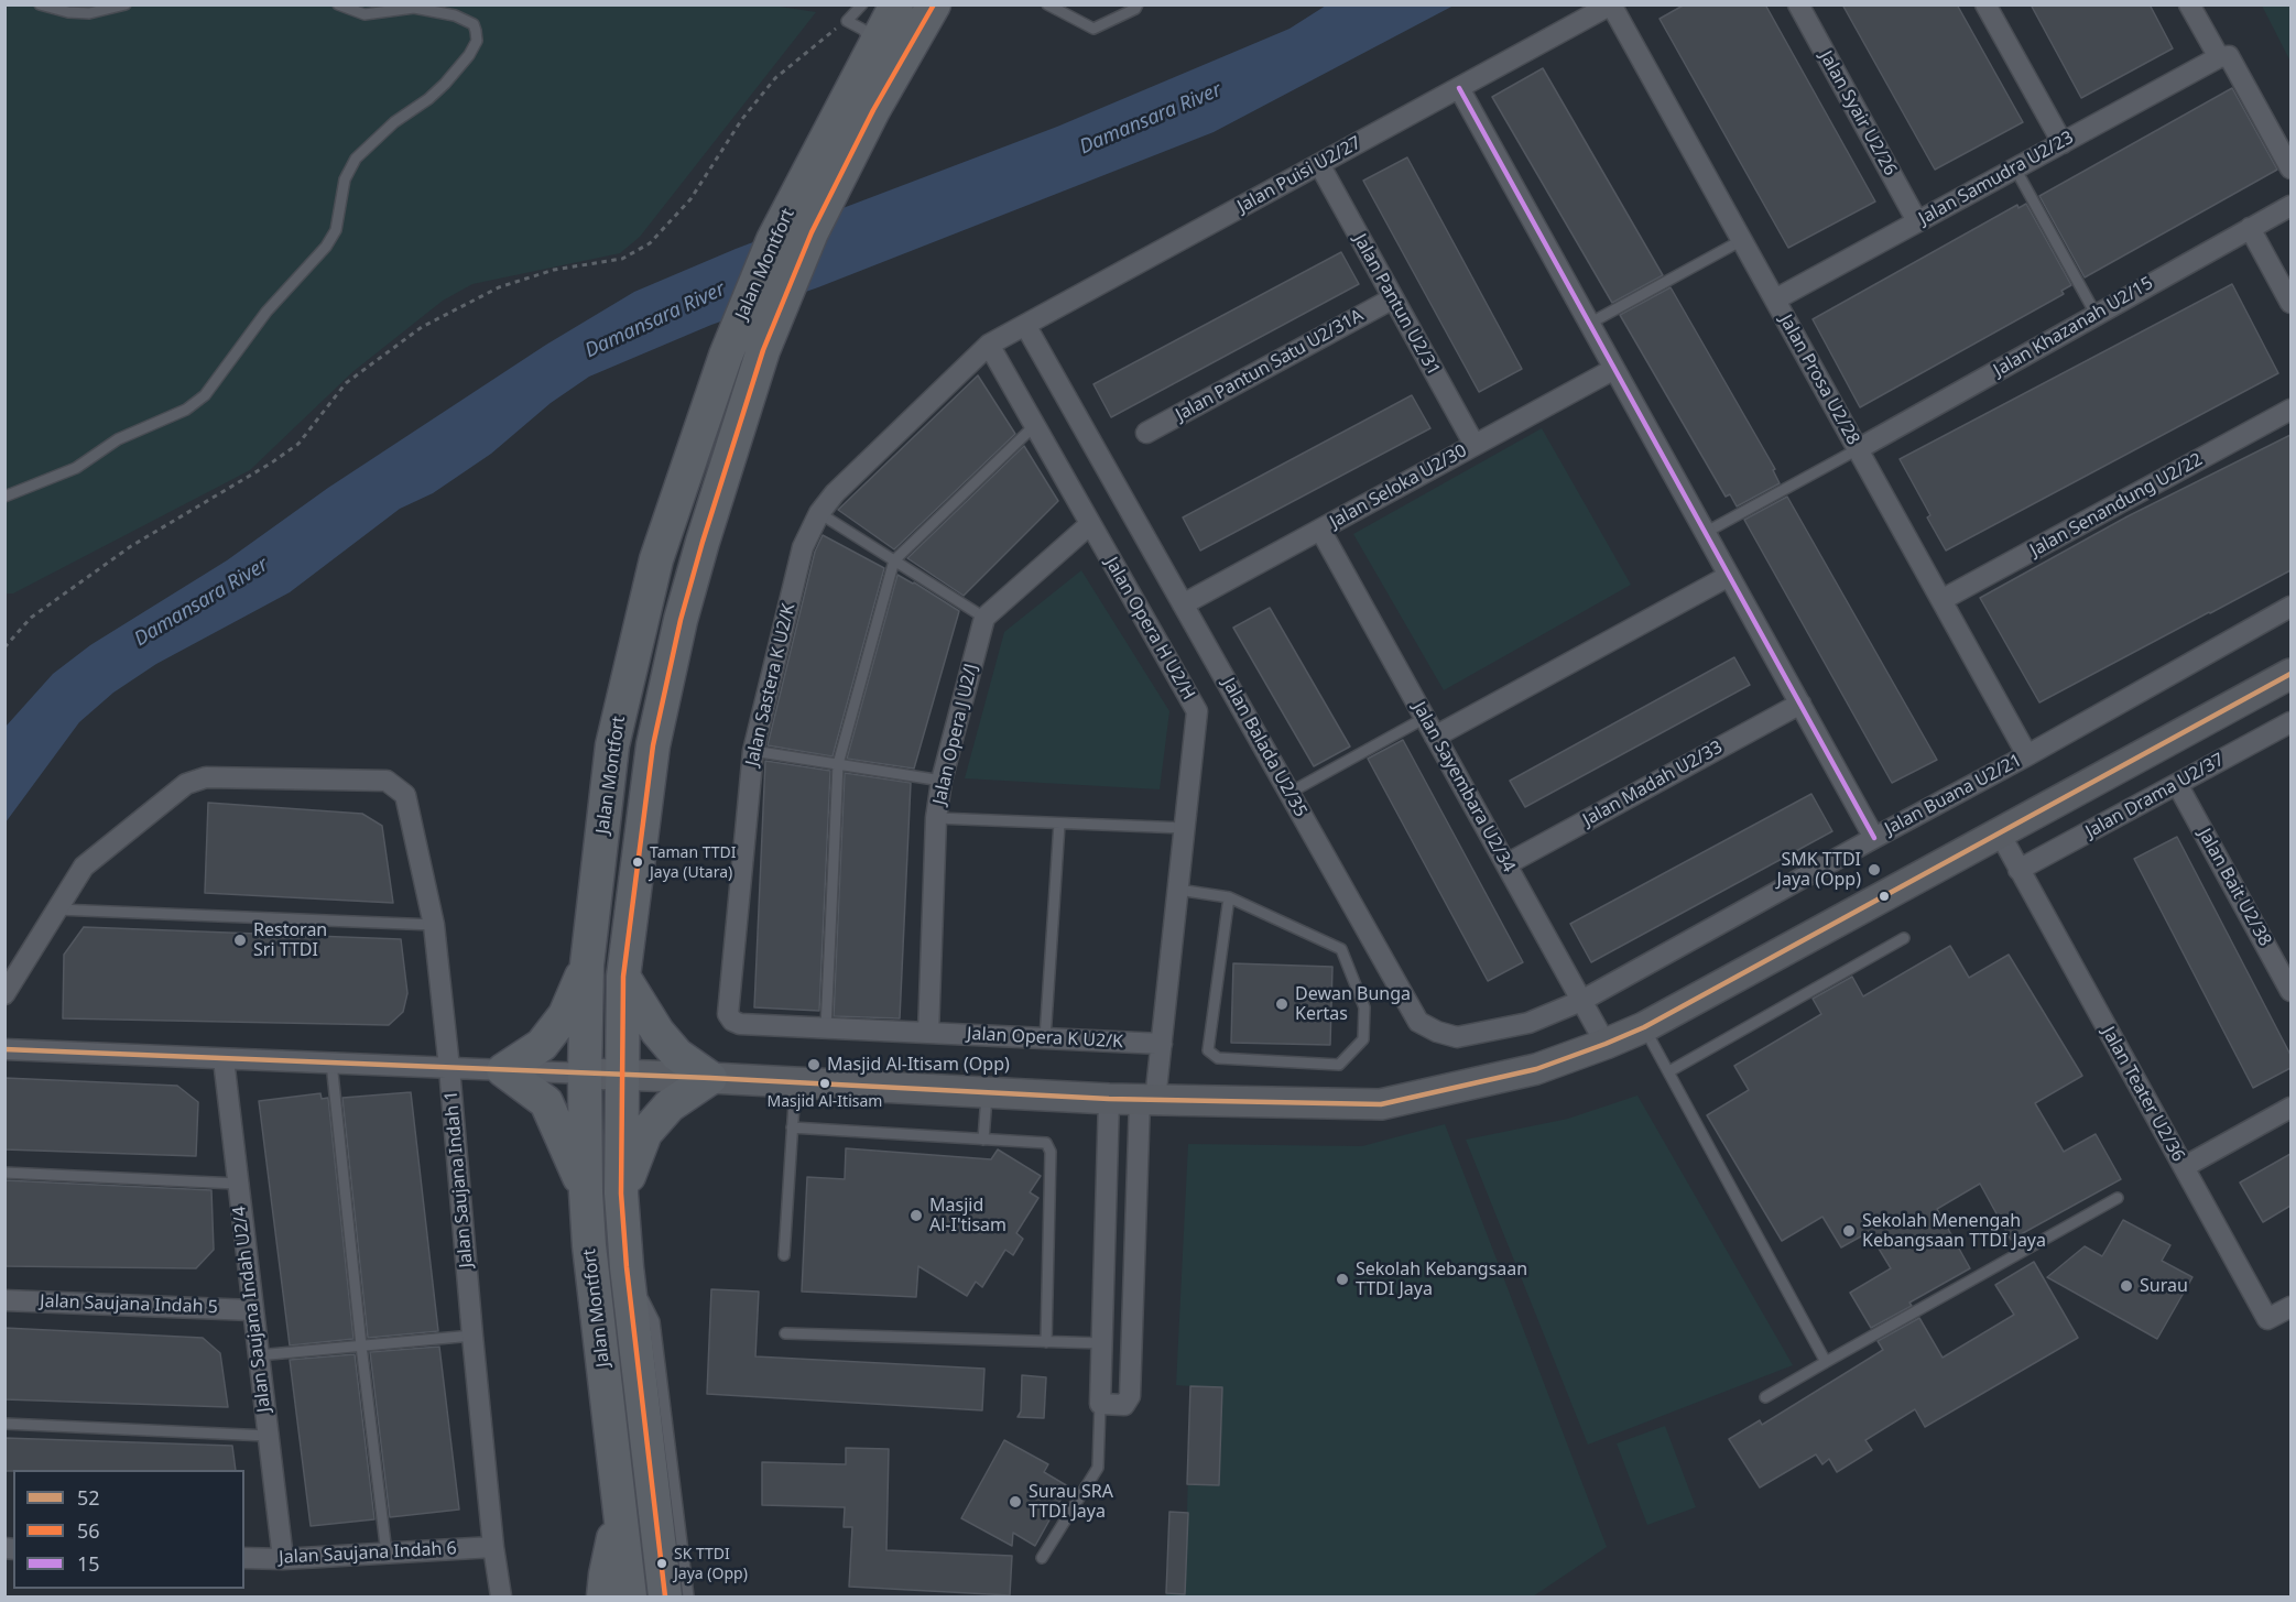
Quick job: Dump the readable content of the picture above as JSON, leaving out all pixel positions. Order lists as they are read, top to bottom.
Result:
{
  "streets": {
    "main road": ["Jalan Montfort"],
    "street": [
      "Jalan Syair U2/26",
      "Jalan Puisi U2/27",
      "Jalan Samudra U2/23",
      "Jalan Pantun U2/31",
      "Jalan Khazanah U2/15",
      "Jalan Pantun Satu U2/31A",
      "Jalan Prosa U2/28",
      "Jalan Seloka U2/30",
      "Jalan Senandung U2/22",
      "Jalan Opera H U2/H",
      "Jalan Sastera K U2/K",
      "Jalan Opera J U2/J",
      "Jalan Balada U2/35",
      "Jalan Madah U2/33",
      "Jalan Sayembara U2/34",
      "Jalan Buana U2/21",
      "Jalan Drama U2/37",
      "Jalan Bait U2/38",
      "Jalan Opera K U2/K",
      "Jalan Teater U2/36",
      "Jalan Saujana Indah 1",
      "Jalan Saujana Indah 5",
      "Jalan Saujana Indah U2/4",
      "Jalan Saujana Indah 6"
    ]
  },
  "crossings": [
    ["Jalan Syair U2/26", "Jalan Samudra U2/23"],
    ["Jalan Puisi U2/27", "Jalan Pantun U2/31"],
    ["Jalan Puisi U2/27", "Jalan Prosa U2/28"],
    ["Jalan Puisi U2/27", "Jalan Opera H U2/H"],
    ["Jalan Puisi U2/27", "Jalan Sastera K U2/K"],
    ["Jalan Puisi U2/27", "Jalan Balada U2/35"],
    ["Jalan Samudra U2/23", "Jalan Prosa U2/28"],
    ["Jalan Pantun U2/31", "Jalan Pantun Satu U2/31A"],
    ["Jalan Pantun U2/31", "Jalan Seloka U2/30"],
    ["Jalan Khazanah U2/15", "Jalan Prosa U2/28"],
    ["Jalan Prosa U2/28", "Jalan Senandung U2/22"],
    ["Jalan Prosa U2/28", "Jalan Buana U2/21"],
    ["Jalan Seloka U2/30", "Jalan Balada U2/35"],
    ["Jalan Seloka U2/30", "Jalan Sayembara U2/34"],
    ["Jalan Opera H U2/H", "Jalan Sastera K U2/K"],
    ["Jalan Opera H U2/H", "Jalan Opera K U2/K"],
    ["Jalan Sastera K U2/K", "Jalan Opera J U2/J"],
    ["Jalan Sastera K U2/K", "Jalan Opera K U2/K"],
    ["Jalan Opera J U2/J", "Jalan Opera K U2/K"],
    ["Jalan Balada U2/35", "Jalan Sayembara U2/34"],
    ["Jalan Balada U2/35", "Jalan Buana U2/21"],
    ["Jalan Madah U2/33", "Jalan Sayembara U2/34"],
    ["Jalan Sayembara U2/34", "Jalan Buana U2/21"],
    ["Jalan Drama U2/37", "Jalan Bait U2/38"],
    ["Jalan Drama U2/37", "Jalan Teater U2/36"],
    ["Jalan Saujana Indah 1", "Jalan Saujana Indah 6"],
    ["Jalan Saujana Indah 5", "Jalan Saujana Indah U2/4"],
    ["Jalan Saujana Indah U2/4", "Jalan Saujana Indah 6"]
  ],
  "water": ["Damansara River"],
  "places": [
    "Taman TTDI Jaya (Utara)",
    "SMK TTDI Jaya (Opp)",
    "Restoran Sri TTDI",
    "Dewan Bunga Kertas",
    "Masjid Al-Itisam (Opp)",
    "Masjid Al-Itisam",
    "Masjid Al-I'tisam",
    "Sekolah Menengah Kebangsaan TTDI Jaya",
    "Sekolah Kebangsaan TTDI Jaya",
    "Surau",
    "Surau SRA TTDI Jaya",
    "SK TTDI Jaya (Opp)"
  ],
  "lines": ["transit line 56", "transit line 15", "transit line 52"],
  "legend": ["52", "56", "15"]
}
